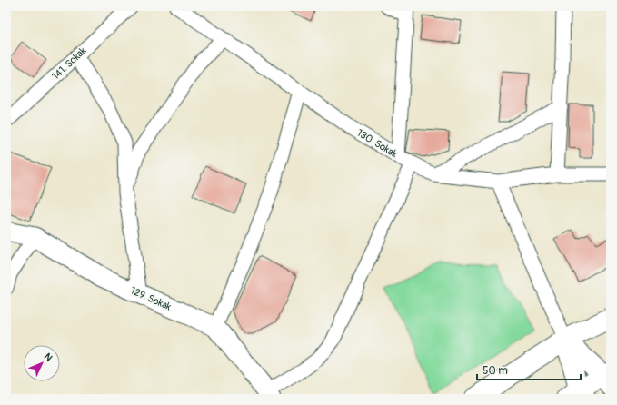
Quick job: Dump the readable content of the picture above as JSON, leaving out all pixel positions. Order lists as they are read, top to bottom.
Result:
{
  "streets": {
    "street": ["141. Sokak", "130. Sokak", "129. Sokak"]
  },
  "scale_bar": "50 m",
  "north": "top right"
}
